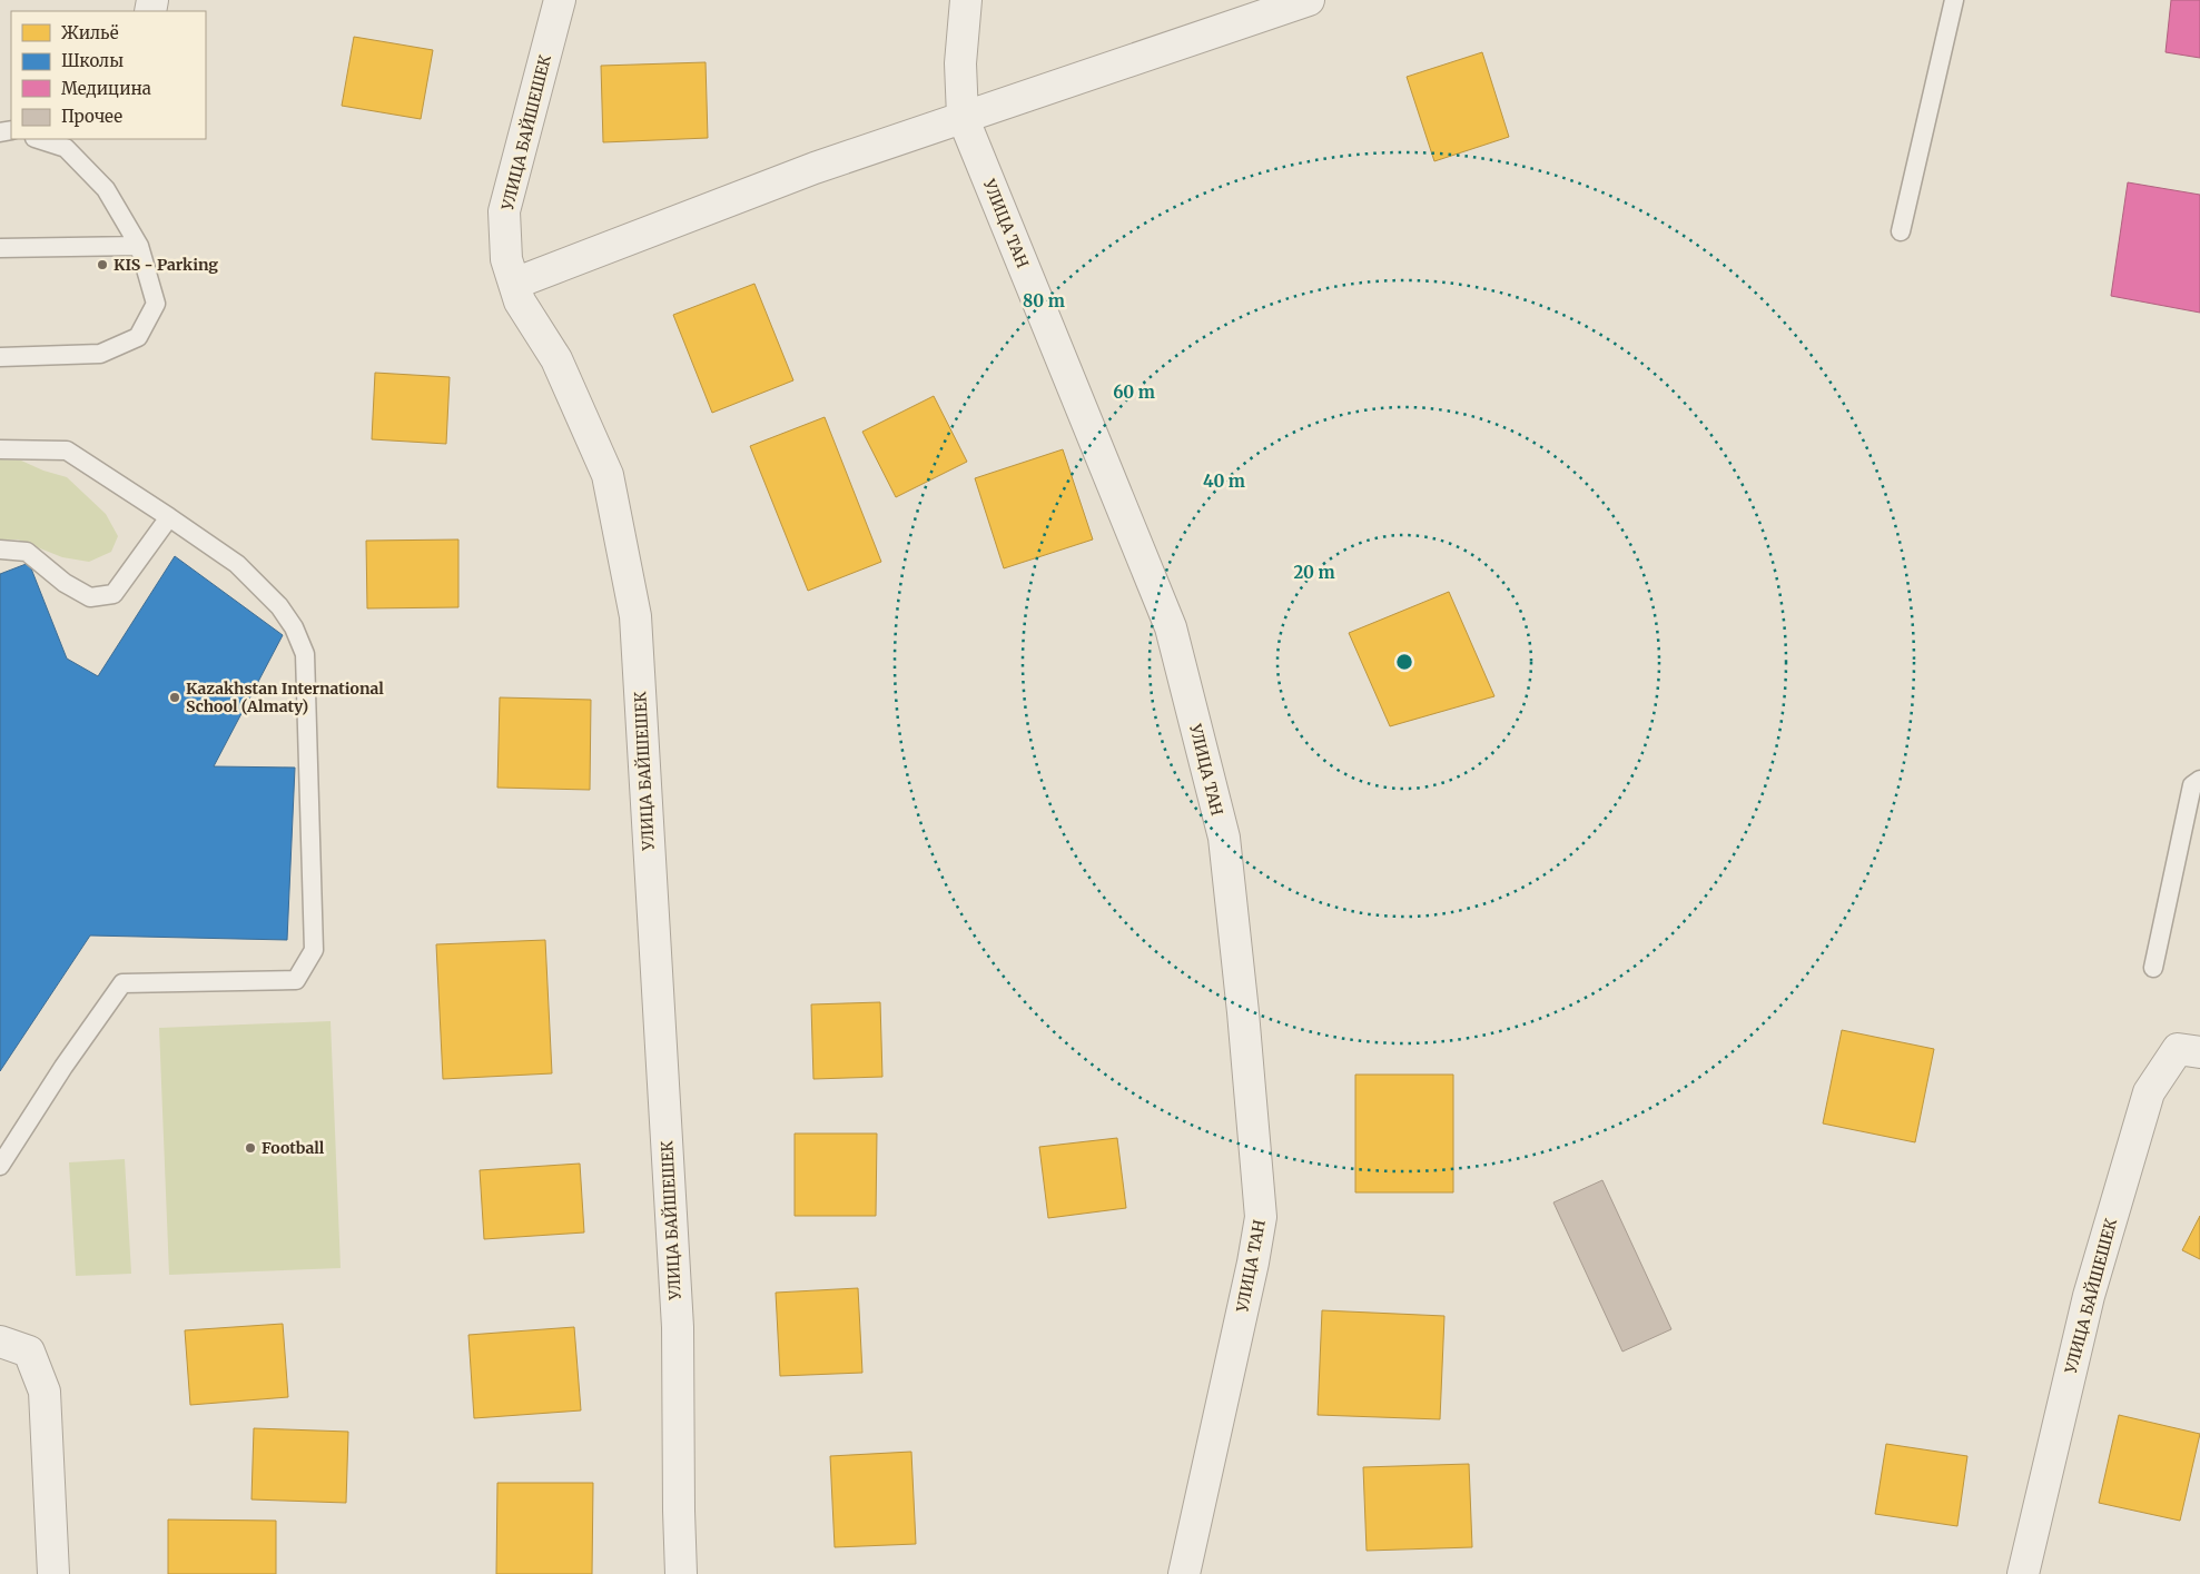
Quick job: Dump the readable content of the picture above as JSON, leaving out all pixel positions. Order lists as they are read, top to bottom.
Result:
{
  "streets": {
    "street": ["УЛИЦА БАЙШЕШЕК", "УЛИЦА ТАН"]
  },
  "places": ["KIS - Parking", "Kazakhstan International School (Almaty)", "Football"],
  "legend": [
    "Жильё",
    "Школы",
    "Медицина",
    "Прочее"
  ],
  "rings": [
    "80 m",
    "60 m",
    "40 m",
    "20 m"
  ]
}
